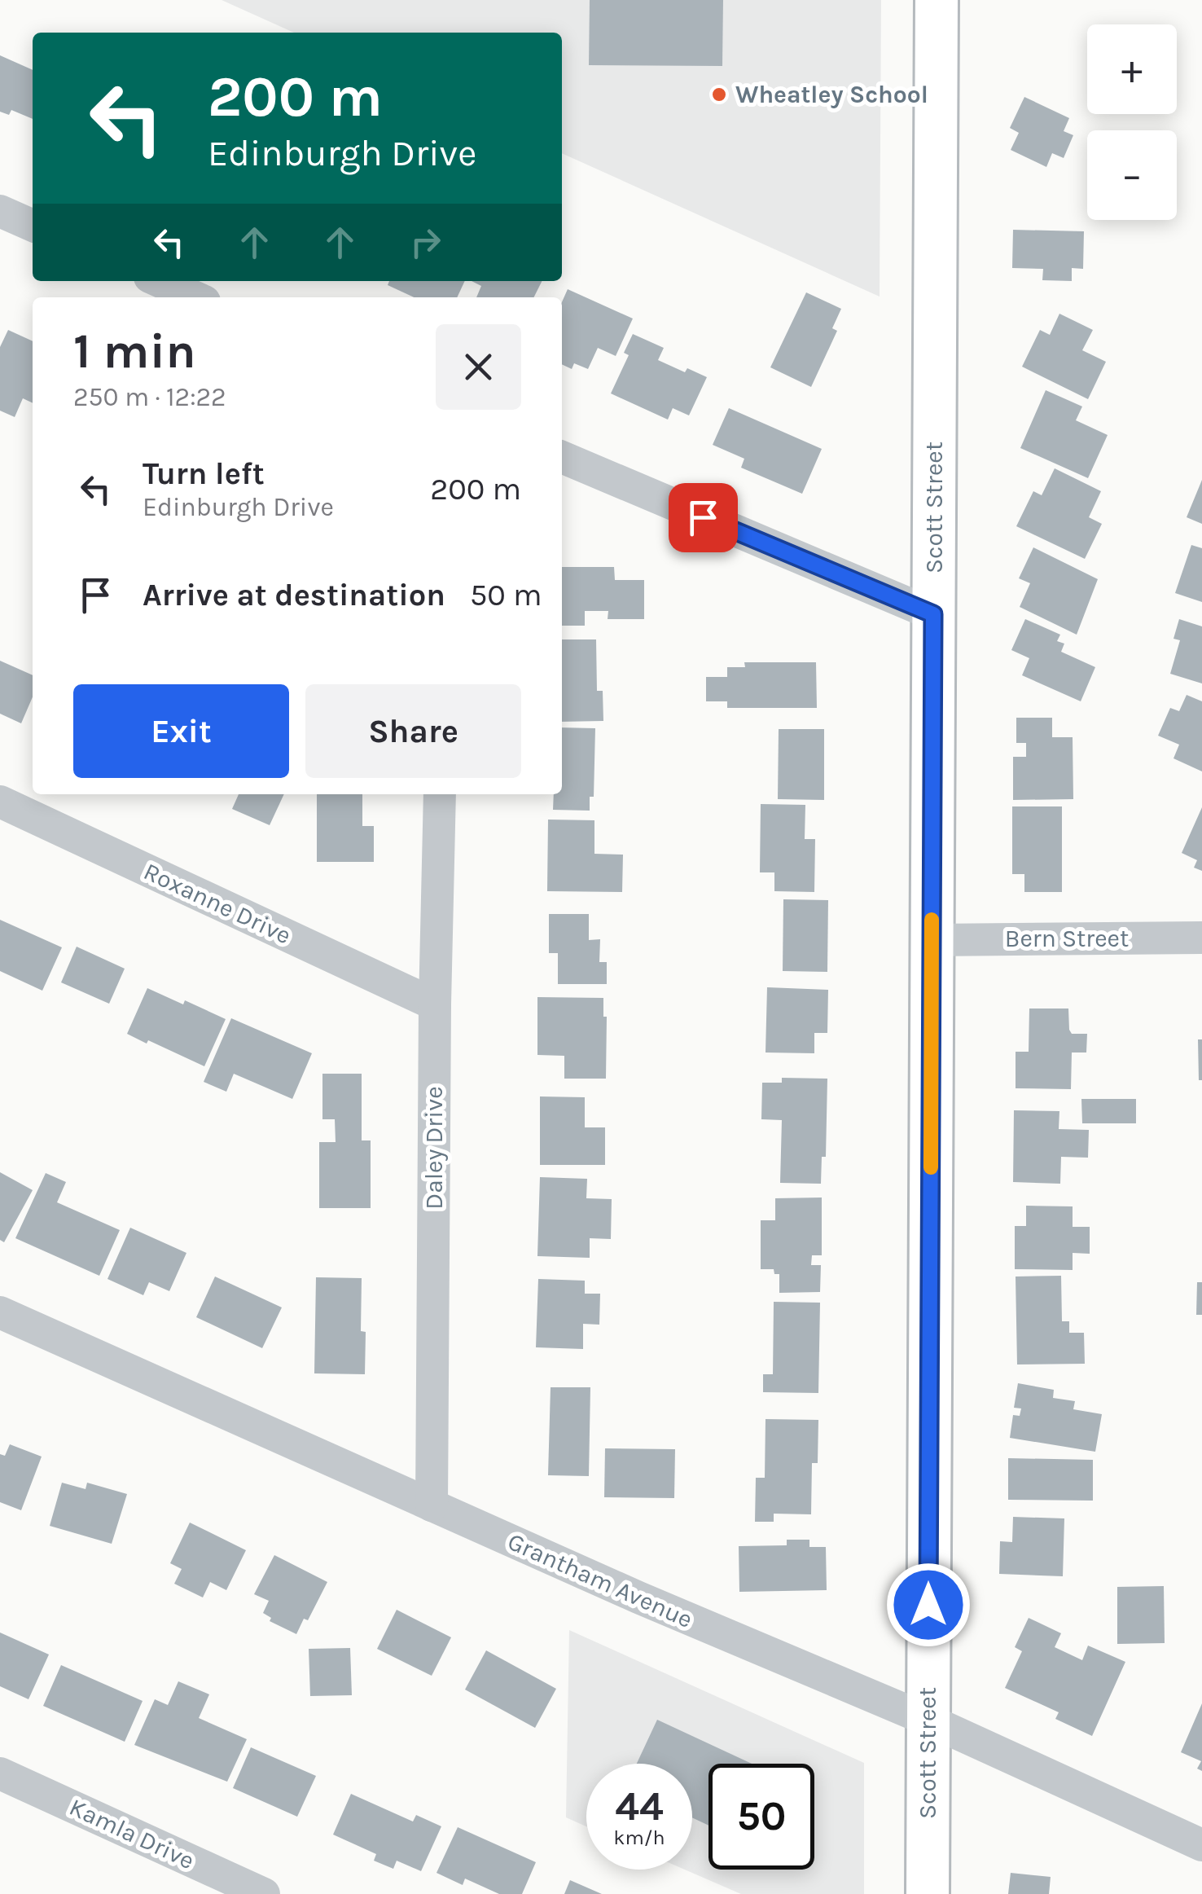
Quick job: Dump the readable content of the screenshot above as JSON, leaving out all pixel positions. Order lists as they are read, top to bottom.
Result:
{
  "streets": {
    "main road": ["Scott Street"],
    "street": [
      "Roxanne Drive",
      "Bern Street",
      "Daley Drive",
      "Grantham Avenue",
      "Kamla Drive"
    ]
  },
  "crossings": [
    ["Scott Street", "Bern Street"],
    ["Scott Street", "Grantham Avenue"],
    ["Roxanne Drive", "Daley Drive"],
    ["Daley Drive", "Grantham Avenue"]
  ],
  "places": ["Wheatley School"],
  "page": {
    "map_buttons": ["+", "−"],
    "turn": ["200 m", "Edinburgh Drive"],
    "heading": ["1 min", "250 m · 12:22"],
    "list": [
      {
        "name": "Turn left",
        "note": "Edinburgh Drive",
        "value": "200 m"
      },
      {
        "name": "Arrive at destination",
        "value": "50 m"
      }
    ],
    "buttons": ["Exit", "Share"],
    "speed": "44 km/h",
    "limit": "50"
  }
}
